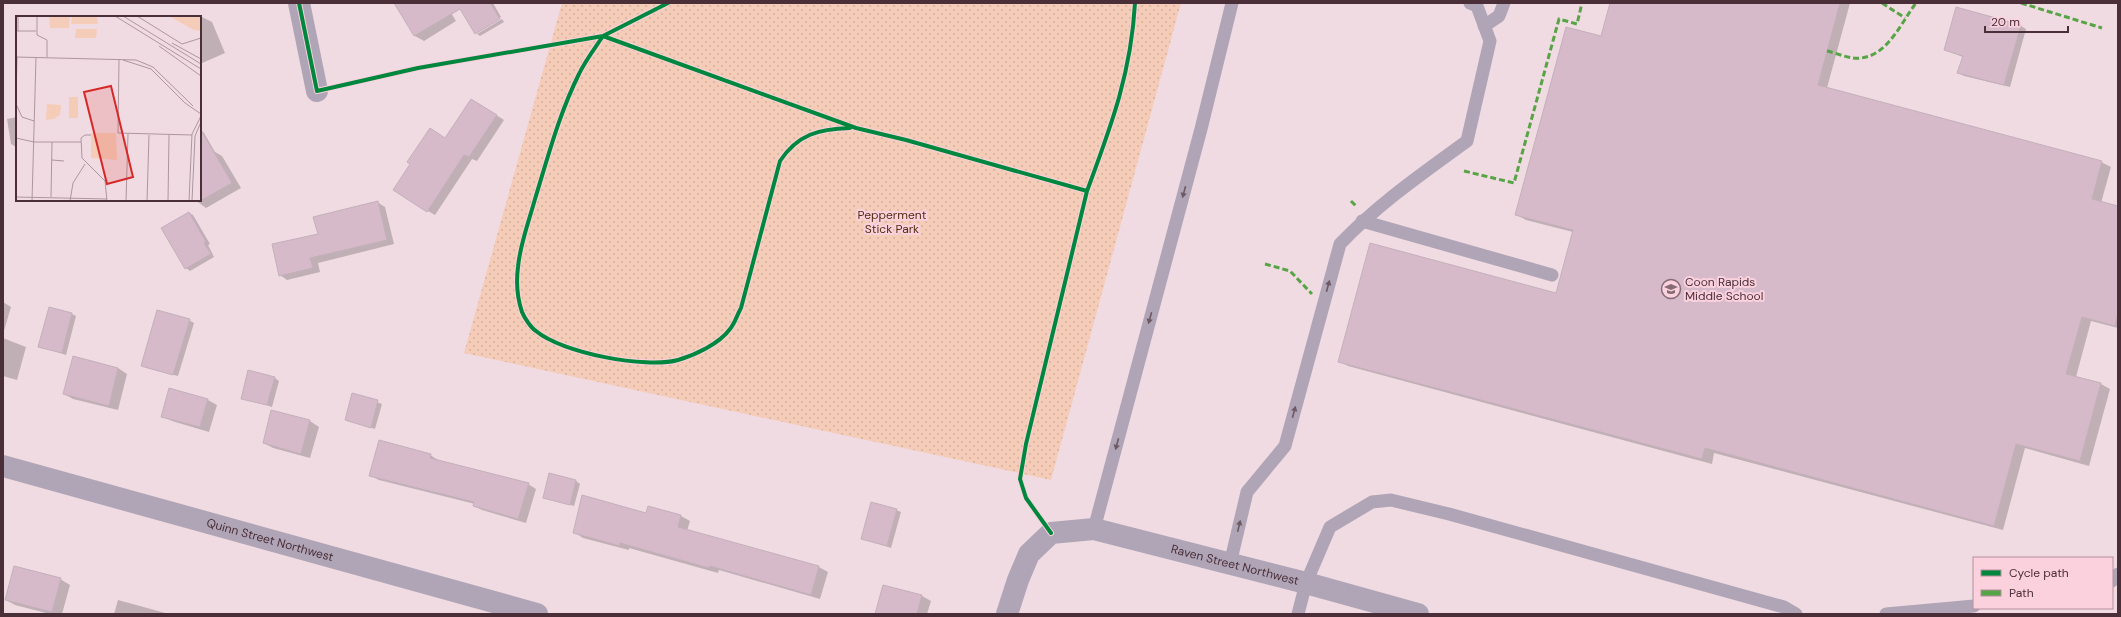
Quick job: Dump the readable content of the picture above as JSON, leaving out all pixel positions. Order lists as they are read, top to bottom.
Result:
{
  "streets": {
    "street": ["Quinn Street Northwest", "Raven Street Northwest"]
  },
  "parks": ["Pepperment Stick Park"],
  "places": {
    "school or university": ["Coon Rapids Middle School"]
  },
  "legend": ["Cycle path", "Path"],
  "scale_bar": "20 m"
}
